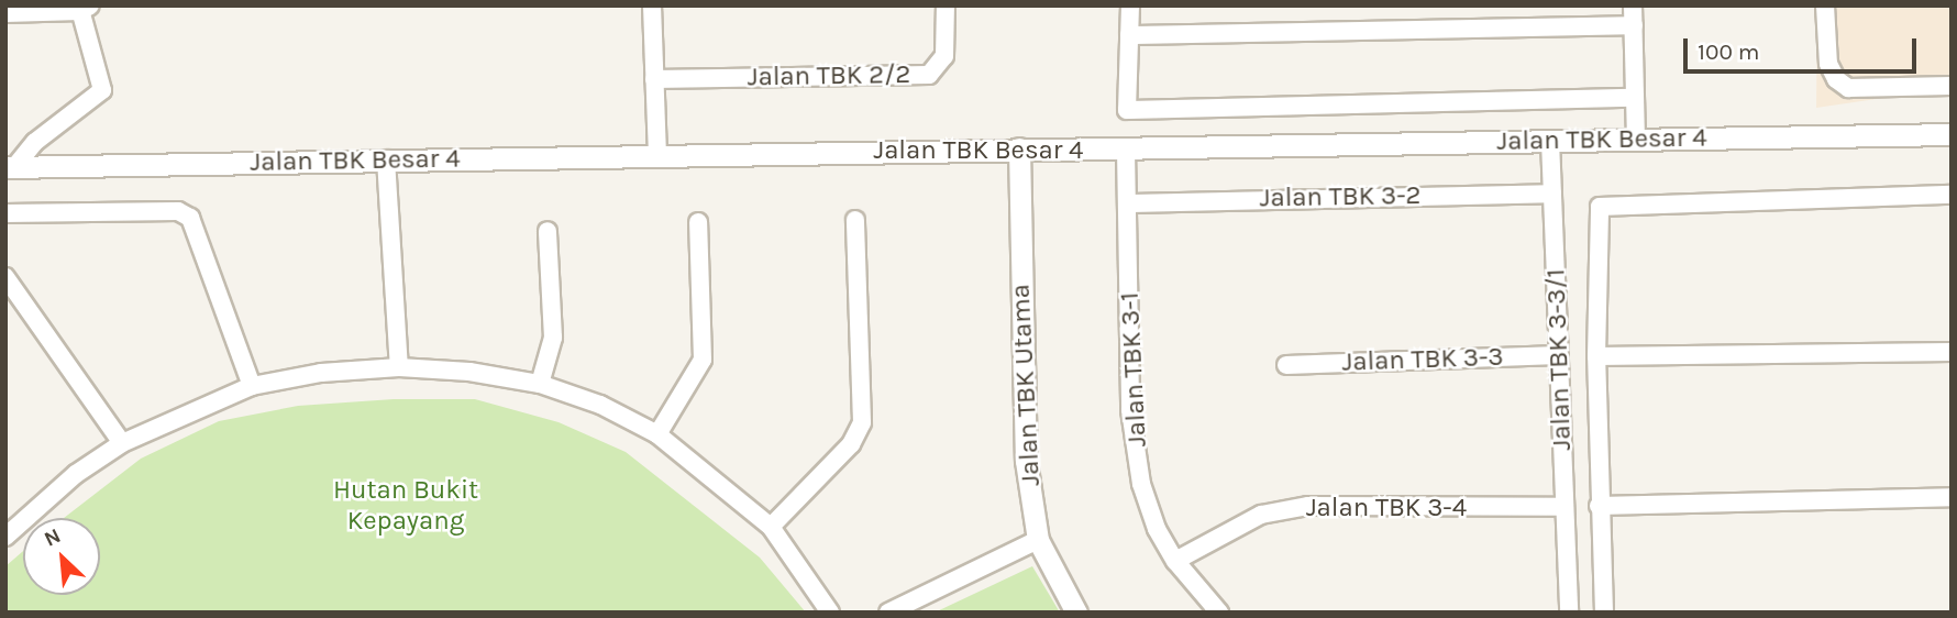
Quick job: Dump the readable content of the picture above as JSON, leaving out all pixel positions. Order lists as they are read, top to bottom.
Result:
{
  "streets": {
    "street": [
      "Jalan TBK 2/2",
      "Jalan TBK Besar 4",
      "Jalan TBK 3-2",
      "Jalan TBK 3-3",
      "Jalan TBK 3-3/1",
      "Jalan TBK 3-1",
      "Jalan TBK Utama",
      "Jalan TBK 3-4"
    ]
  },
  "crossings": [
    ["Jalan TBK Besar 4", "Jalan TBK 3-3/1"],
    ["Jalan TBK Besar 4", "Jalan TBK 3-1"],
    ["Jalan TBK Besar 4", "Jalan TBK Utama"],
    ["Jalan TBK 3-2", "Jalan TBK 3-3/1"],
    ["Jalan TBK 3-2", "Jalan TBK 3-1"],
    ["Jalan TBK 3-3", "Jalan TBK 3-3/1"],
    ["Jalan TBK 3-3/1", "Jalan TBK 3-4"],
    ["Jalan TBK 3-1", "Jalan TBK 3-4"]
  ],
  "parks": ["Hutan Bukit Kepayang"],
  "scale_bar": "100 m",
  "north": "top left"
}
